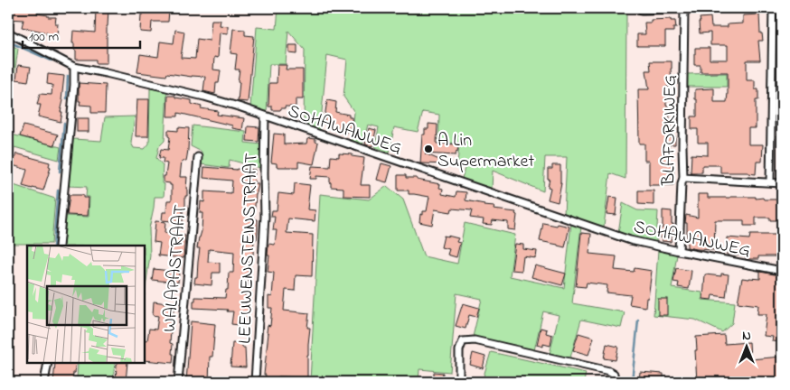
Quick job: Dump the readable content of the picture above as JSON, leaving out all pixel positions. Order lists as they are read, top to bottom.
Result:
{
  "streets": {
    "street": [
      "SOHAWANWEG",
      "BLAFORKIWEG",
      "LEEUWENSTEINSTRAAT",
      "WALAPASTRAAT"
    ]
  },
  "crossings": [
    ["SOHAWANWEG", "BLAFORKIWEG"],
    ["SOHAWANWEG", "LEEUWENSTEINSTRAAT"]
  ],
  "places": ["A Lin Supermarket"],
  "scale_bar": "100 m",
  "north": "top"
}
